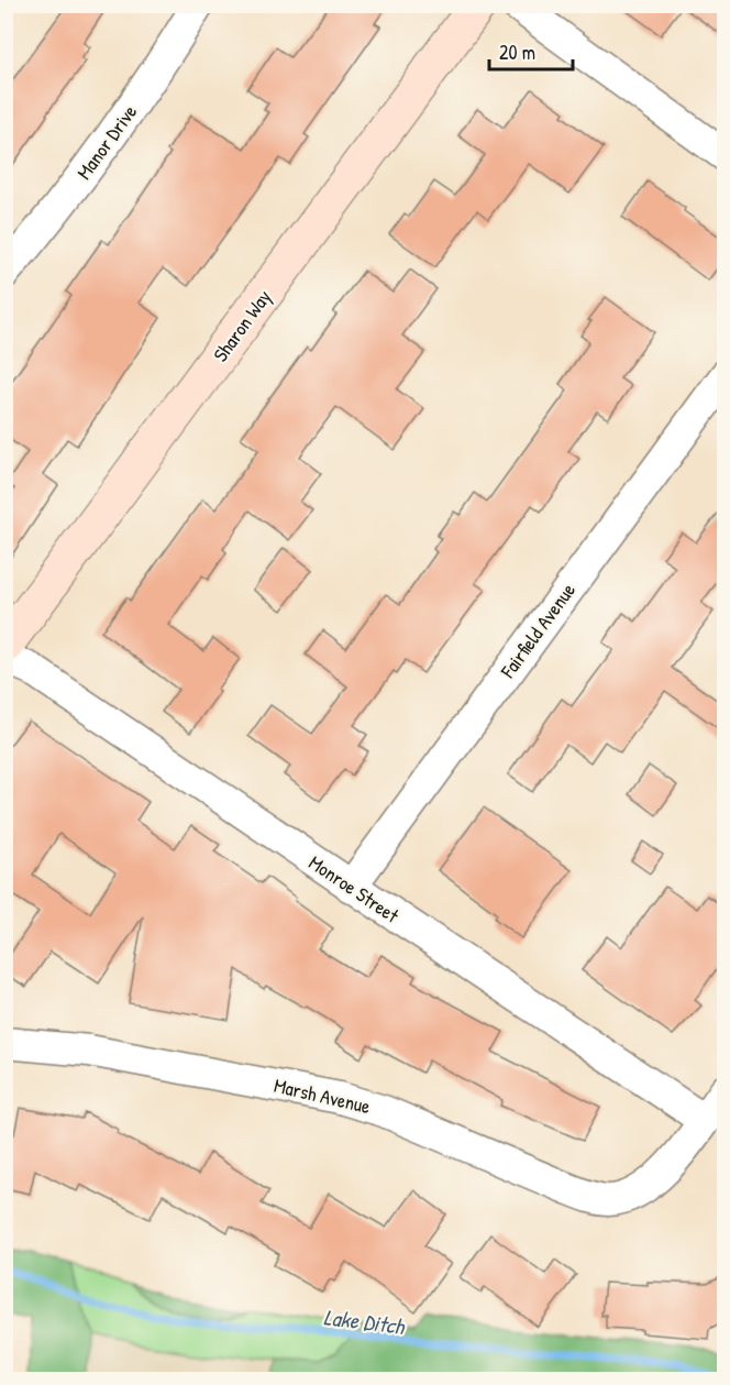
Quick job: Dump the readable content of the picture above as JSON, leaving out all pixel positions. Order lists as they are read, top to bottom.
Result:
{
  "streets": {
    "street": [
      "Manor Drive",
      "Sharon Way",
      "Fairfield Avenue",
      "Monroe Street",
      "Marsh Avenue"
    ]
  },
  "crossings": [
    ["Fairfield Avenue", "Monroe Street"],
    ["Monroe Street", "Marsh Avenue"]
  ],
  "water": ["Lake Ditch"],
  "scale_bar": "20 m"
}
